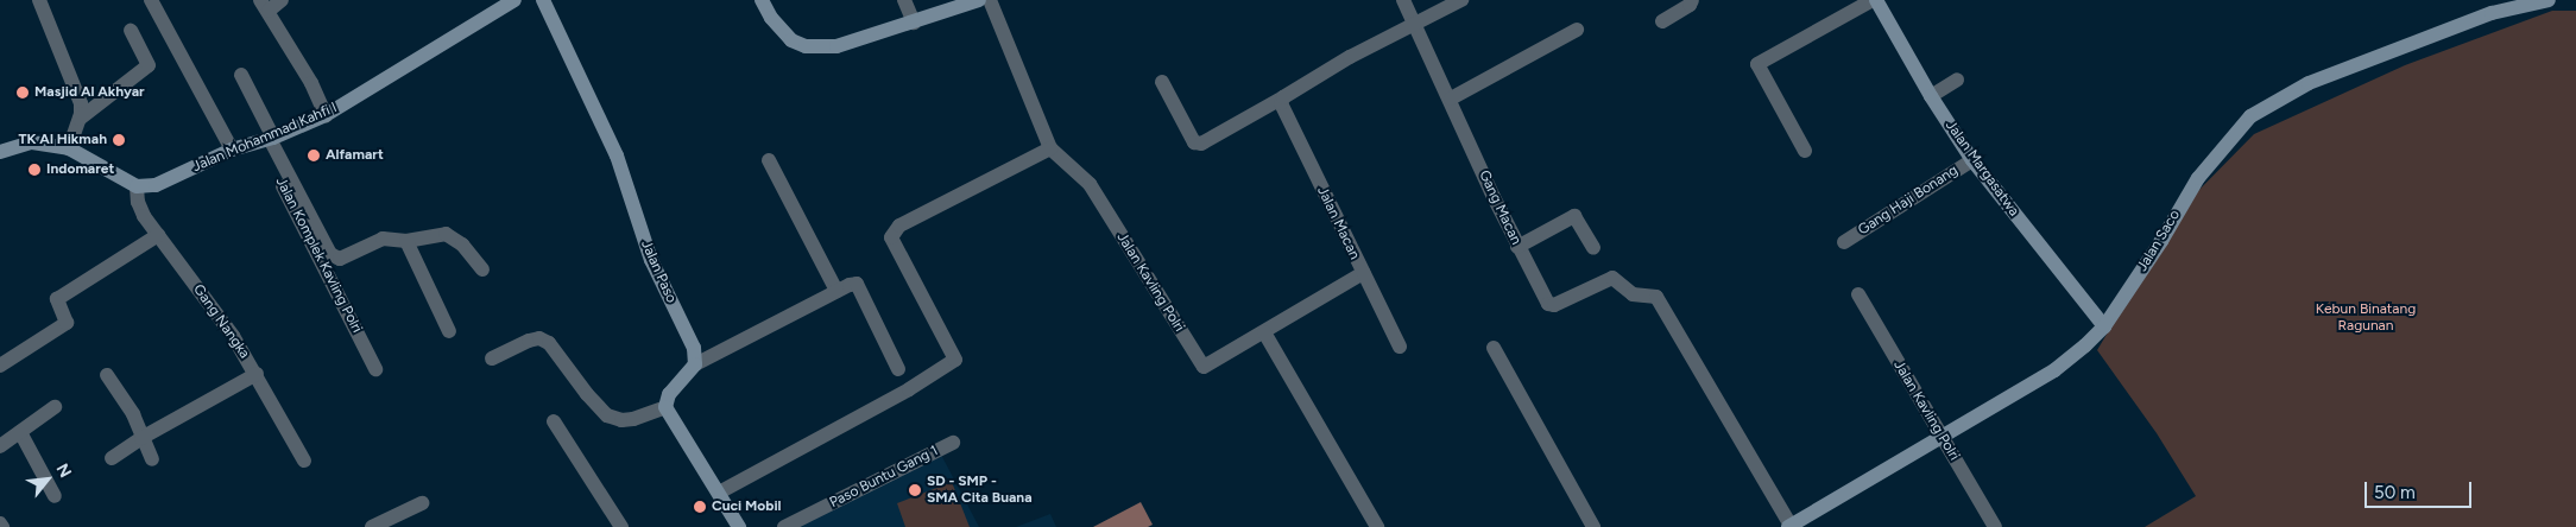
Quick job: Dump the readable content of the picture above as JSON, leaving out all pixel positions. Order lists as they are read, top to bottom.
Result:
{
  "streets": {
    "main road": [
      "Jalan Mohammad Kahfi I",
      "Jalan Margasatwa",
      "Jalan Saco",
      "Jalan Paso"
    ],
    "street": [
      "Gang Haji Bonang",
      "Gang Macan",
      "Jalan Macan",
      "Jalan Komplek Kavling Polri",
      "Jalan Kavling Polri",
      "Gang Nangka",
      "Paso Buntu Gang 1"
    ]
  },
  "crossings": [
    ["Jalan Mohammad Kahfi I", "Jalan Komplek Kavling Polri"],
    ["Jalan Mohammad Kahfi I", "Gang Nangka"],
    ["Jalan Margasatwa", "Gang Haji Bonang"],
    ["Jalan Margasatwa", "Jalan Saco"],
    ["Gang Macan", "Jalan Saco"],
    ["Jalan Macan", "Jalan Kavling Polri"],
    ["Jalan Saco", "Jalan Kavling Polri"]
  ],
  "parks": ["Kebun Binatang Ragunan"],
  "places": [
    "Masjid Al Akhyar",
    "TK Al Hikmah",
    "Alfamart",
    "Indomaret",
    "SD - SMP - SMA Cita Buana",
    "Cuci Mobil"
  ],
  "scale_bar": "50 m",
  "north": "top right"
}
